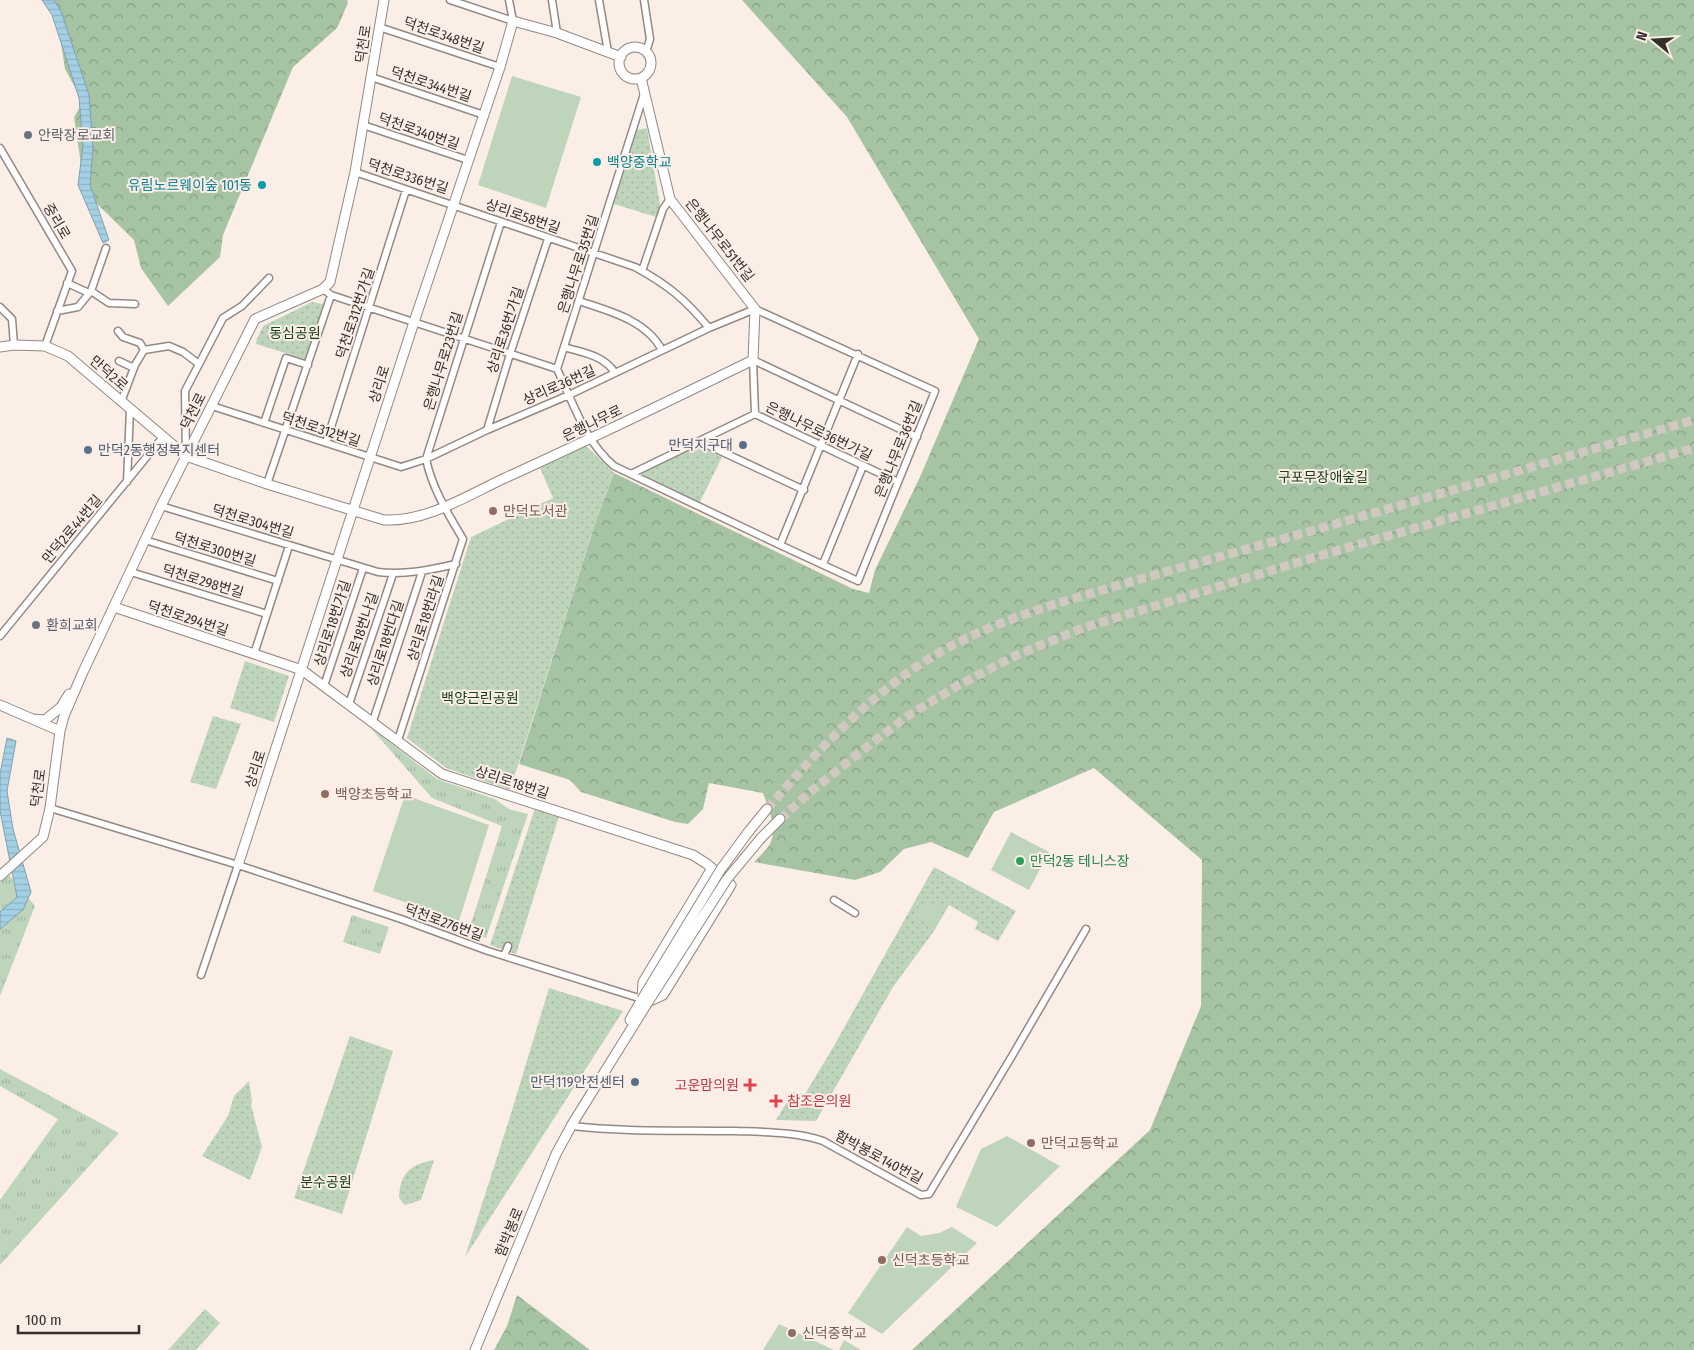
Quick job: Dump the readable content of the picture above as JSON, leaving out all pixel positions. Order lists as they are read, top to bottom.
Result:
{
  "streets": {
    "street": [
      "덕천로348번길",
      "덕천로",
      "덕천로344번길",
      "덕천로340번길",
      "덕천로336번길",
      "상리로58번길",
      "중리로",
      "은행나무로51번길",
      "은행나무로35번길",
      "덕천로312번가길",
      "상리로36번가길",
      "은행나무로23번길",
      "만덕2로",
      "상리로",
      "상리로36번길",
      "은행나무로",
      "덕천로312번길",
      "은행나무로36번가길",
      "은행나무로36번길",
      "덕천로304번길",
      "만덕2로44번길",
      "덕천로300번길",
      "덕천로298번길",
      "덕천로294번길",
      "상리로18번라길",
      "상리로18번가길",
      "상리로18번나길",
      "상리로18번다길",
      "상리로18번길",
      "덕천로276번길",
      "함박봉로140번길",
      "함박봉로"
    ]
  },
  "crossings": [
    ["덕천로348번길", "덕천로"],
    ["덕천로348번길", "상리로"],
    ["덕천로", "덕천로344번길"],
    ["덕천로", "덕천로340번길"],
    ["덕천로", "덕천로336번길"],
    ["덕천로", "만덕2로"],
    ["덕천로", "은행나무로"],
    ["덕천로", "덕천로312번길"],
    ["덕천로", "덕천로304번길"],
    ["덕천로", "덕천로300번길"],
    ["덕천로", "덕천로298번길"],
    ["덕천로", "덕천로294번길"],
    ["덕천로", "덕천로276번길"],
    ["덕천로344번길", "상리로"],
    ["덕천로340번길", "상리로"],
    ["덕천로336번길", "상리로58번길"],
    ["덕천로336번길", "덕천로312번가길"],
    ["덕천로336번길", "상리로"],
    ["상리로58번길", "은행나무로35번길"],
    ["상리로58번길", "상리로36번가길"],
    ["상리로58번길", "은행나무로23번길"],
    ["상리로58번길", "상리로"],
    ["상리로58번길", "상리로36번길"],
    ["중리로", "만덕2로"],
    ["은행나무로51번길", "은행나무로35번길"],
    ["은행나무로51번길", "상리로36번길"],
    ["은행나무로51번길", "은행나무로36번길"],
    ["덕천로312번가길", "덕천로312번길"],
    ["상리로36번가길", "상리로36번길"],
    ["은행나무로23번길", "상리로36번길"],
    ["만덕2로", "은행나무로"],
    ["만덕2로", "만덕2로44번길"],
    ["상리로", "상리로36번길"],
    ["상리로", "은행나무로"],
    ["상리로", "덕천로312번길"],
    ["상리로", "덕천로304번길"],
    ["상리로", "덕천로294번길"],
    ["상리로", "상리로18번길"],
    ["상리로", "덕천로276번길"],
    ["상리로36번길", "덕천로312번길"],
    ["상리로36번길", "은행나무로36번길"],
    ["은행나무로", "은행나무로36번길"],
    ["은행나무로", "상리로18번라길"],
    ["은행나무로36번가길", "은행나무로36번길"],
    ["덕천로304번길", "상리로18번라길"],
    ["덕천로304번길", "상리로18번가길"],
    ["덕천로304번길", "상리로18번나길"],
    ["덕천로304번길", "상리로18번다길"],
    ["덕천로294번길", "상리로18번길"],
    ["상리로18번라길", "상리로18번길"],
    ["상리로18번가길", "상리로18번길"],
    ["상리로18번나길", "상리로18번길"],
    ["상리로18번다길", "상리로18번길"],
    ["상리로18번길", "덕천로276번길"],
    ["상리로18번길", "함박봉로"],
    ["덕천로276번길", "함박봉로"],
    ["함박봉로140번길", "함박봉로"]
  ],
  "parks": [
    "동심공원",
    "구포무장애숲길",
    "백양근린공원",
    "분수공원"
  ],
  "places": {
    "other": [
      "안락장로교회",
      "백양중학교",
      "유림노르웨이숲 101동",
      "만덕지구대",
      "만덕2동행정복지센터",
      "만덕도서관",
      "환희교회",
      "백양초등학교",
      "만덕2동 테니스장",
      "만덕119안전센터",
      "만덕고등학교",
      "신덕초등학교",
      "신덕중학교"
    ],
    "health": ["고운맘의원", "참조은의원"]
  },
  "scale_bar": "100 m",
  "north": "left"
}
